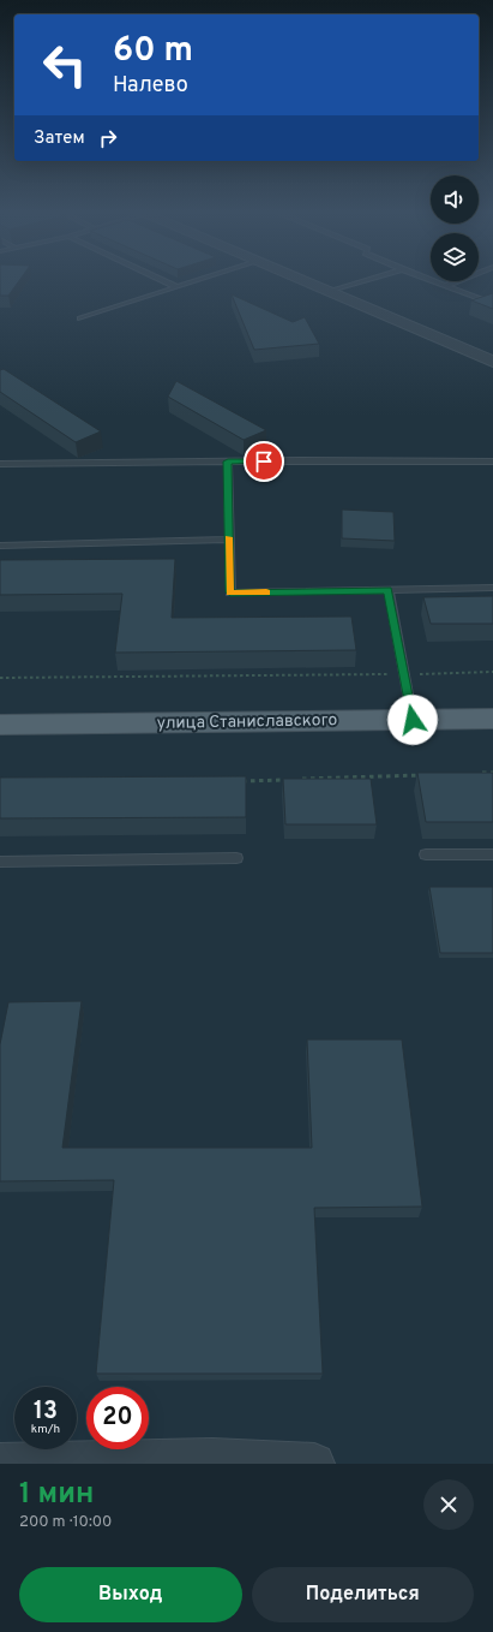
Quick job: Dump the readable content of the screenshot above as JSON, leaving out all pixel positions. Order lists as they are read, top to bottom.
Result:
{
  "streets": {
    "main road": ["улица Станиславского"]
  },
  "page": {
    "turn": ["60 m", "Налево"],
    "then": "Затем",
    "speed": "13 km/h",
    "limit": "20",
    "heading": ["1 мин", "200 m · 10:00"],
    "buttons": ["Выход", "Поделиться"]
  }
}
